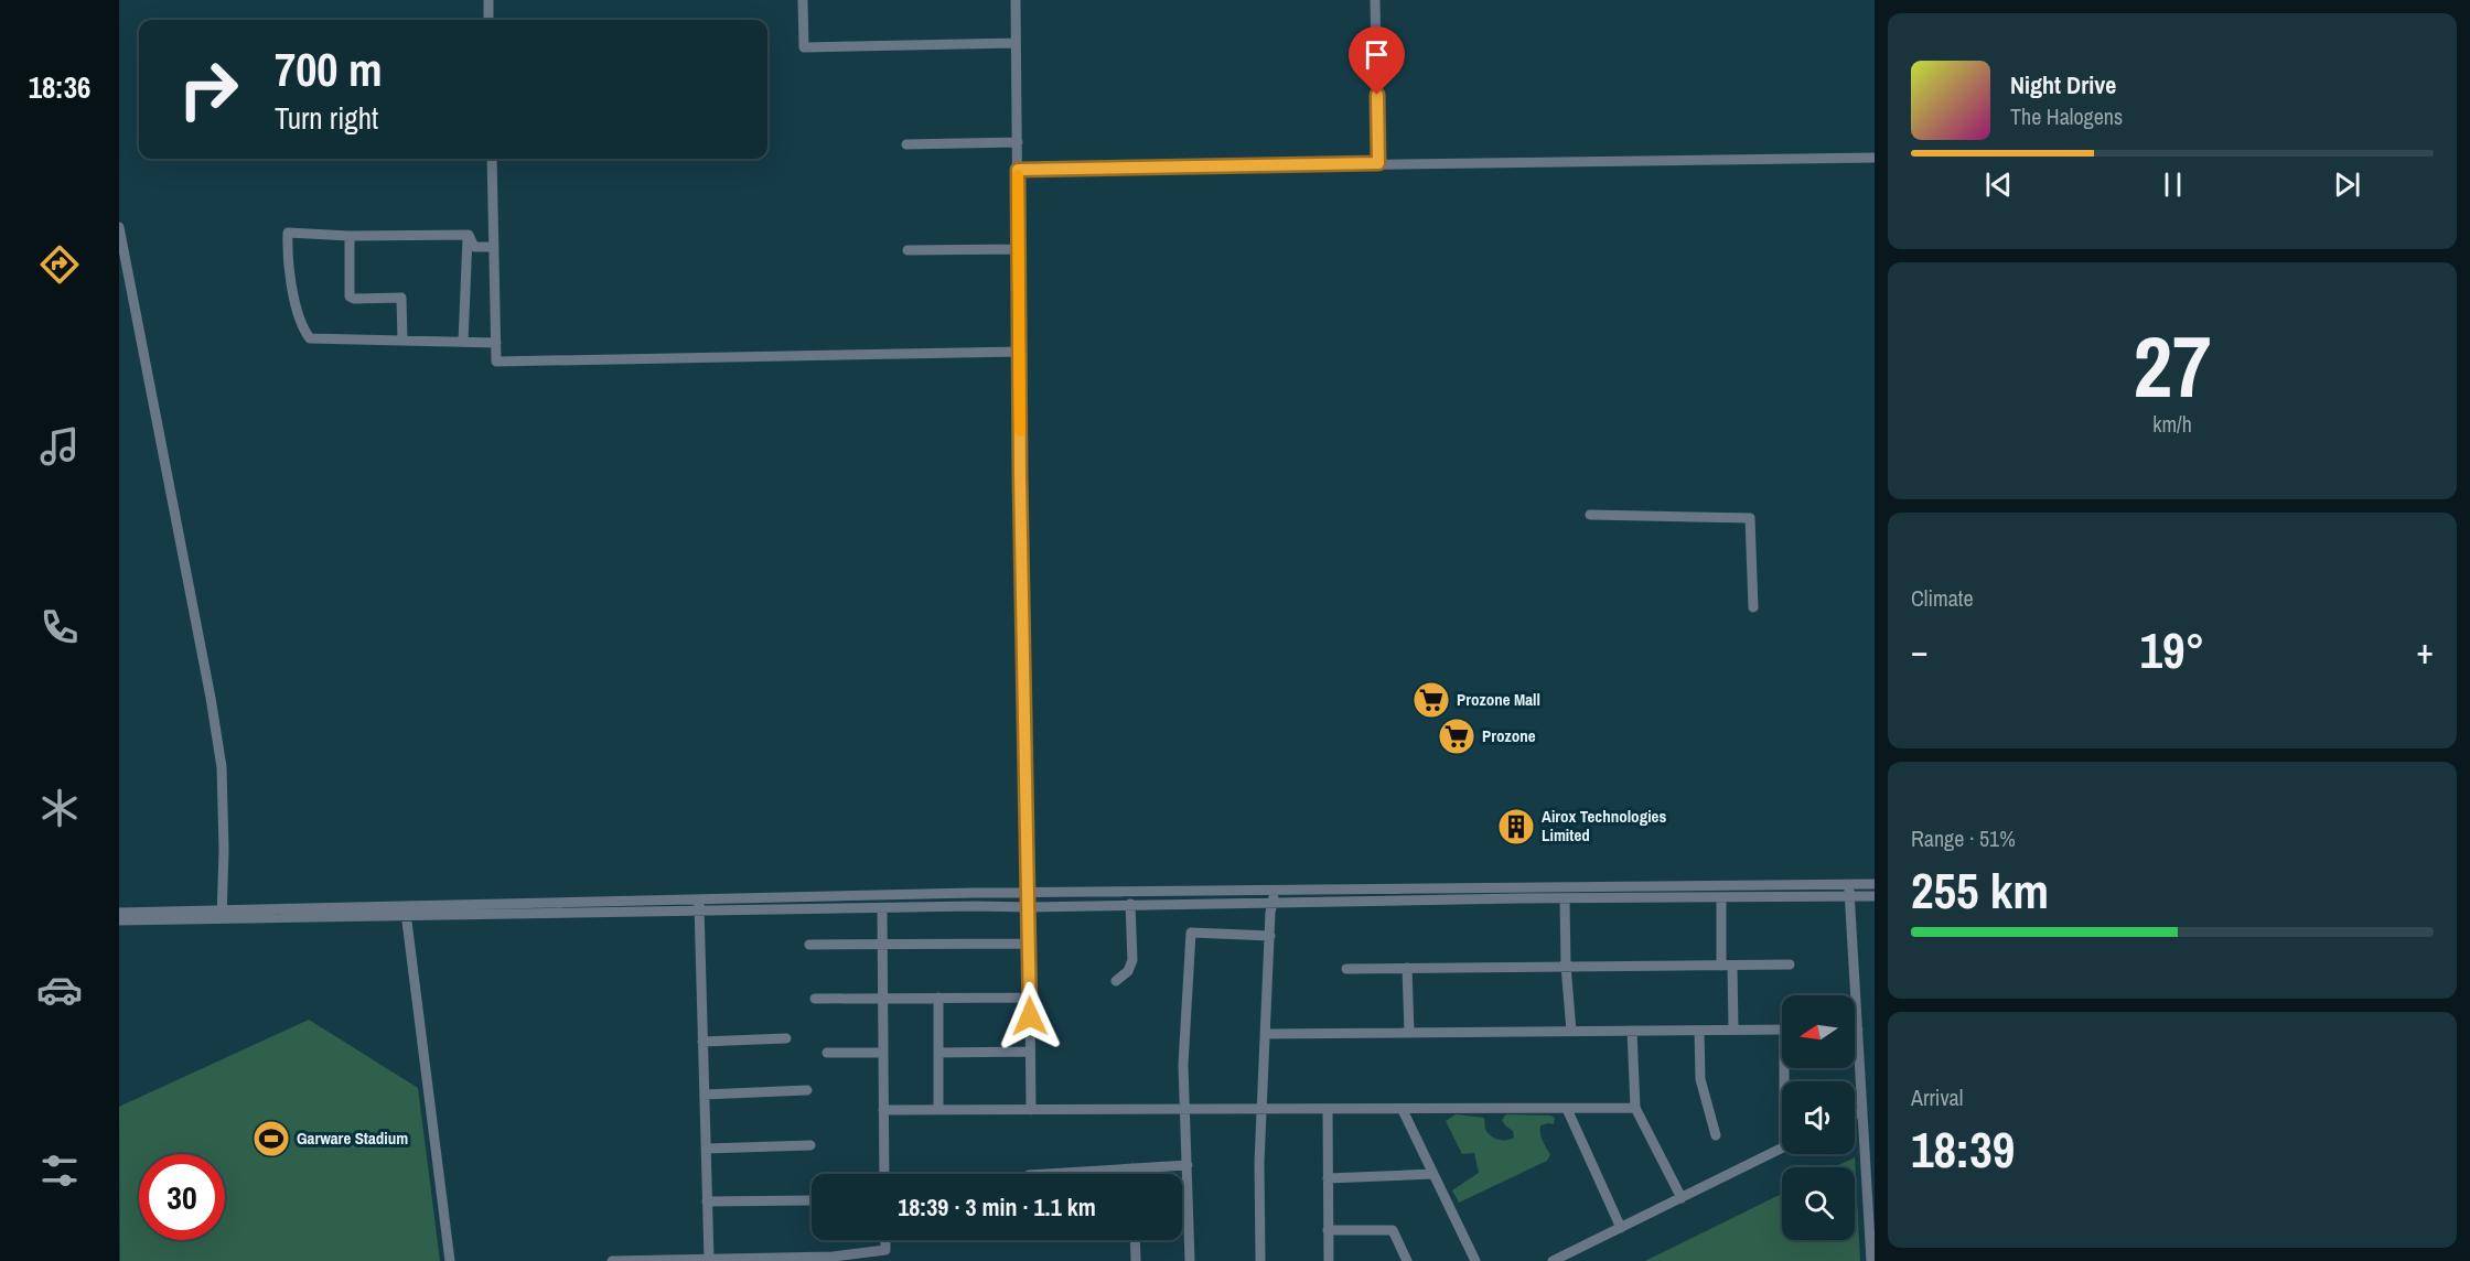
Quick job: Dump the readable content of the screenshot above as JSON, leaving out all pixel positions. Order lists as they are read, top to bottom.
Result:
{
  "places": {
    "supermarket": ["Prozone Mall", "Prozone"],
    "building": ["Airox Technologies Limited"],
    "sports": ["Garware Stadium"]
  },
  "north": "left",
  "page": {
    "tabs": "18:36",
    "turn": ["700 m", "Turn right"],
    "song": ["Night Drive", "The Halogens"],
    "tile": [
      ["27", "km/h"],
      "Climate",
      ["Range · 51%", "255 km"],
      ["Arrival", "18:39"]
    ],
    "heat": ["−", "19°", "+"],
    "limit": "30",
    "trip": "18:39 · 3 min · 1.1 km"
  }
}
